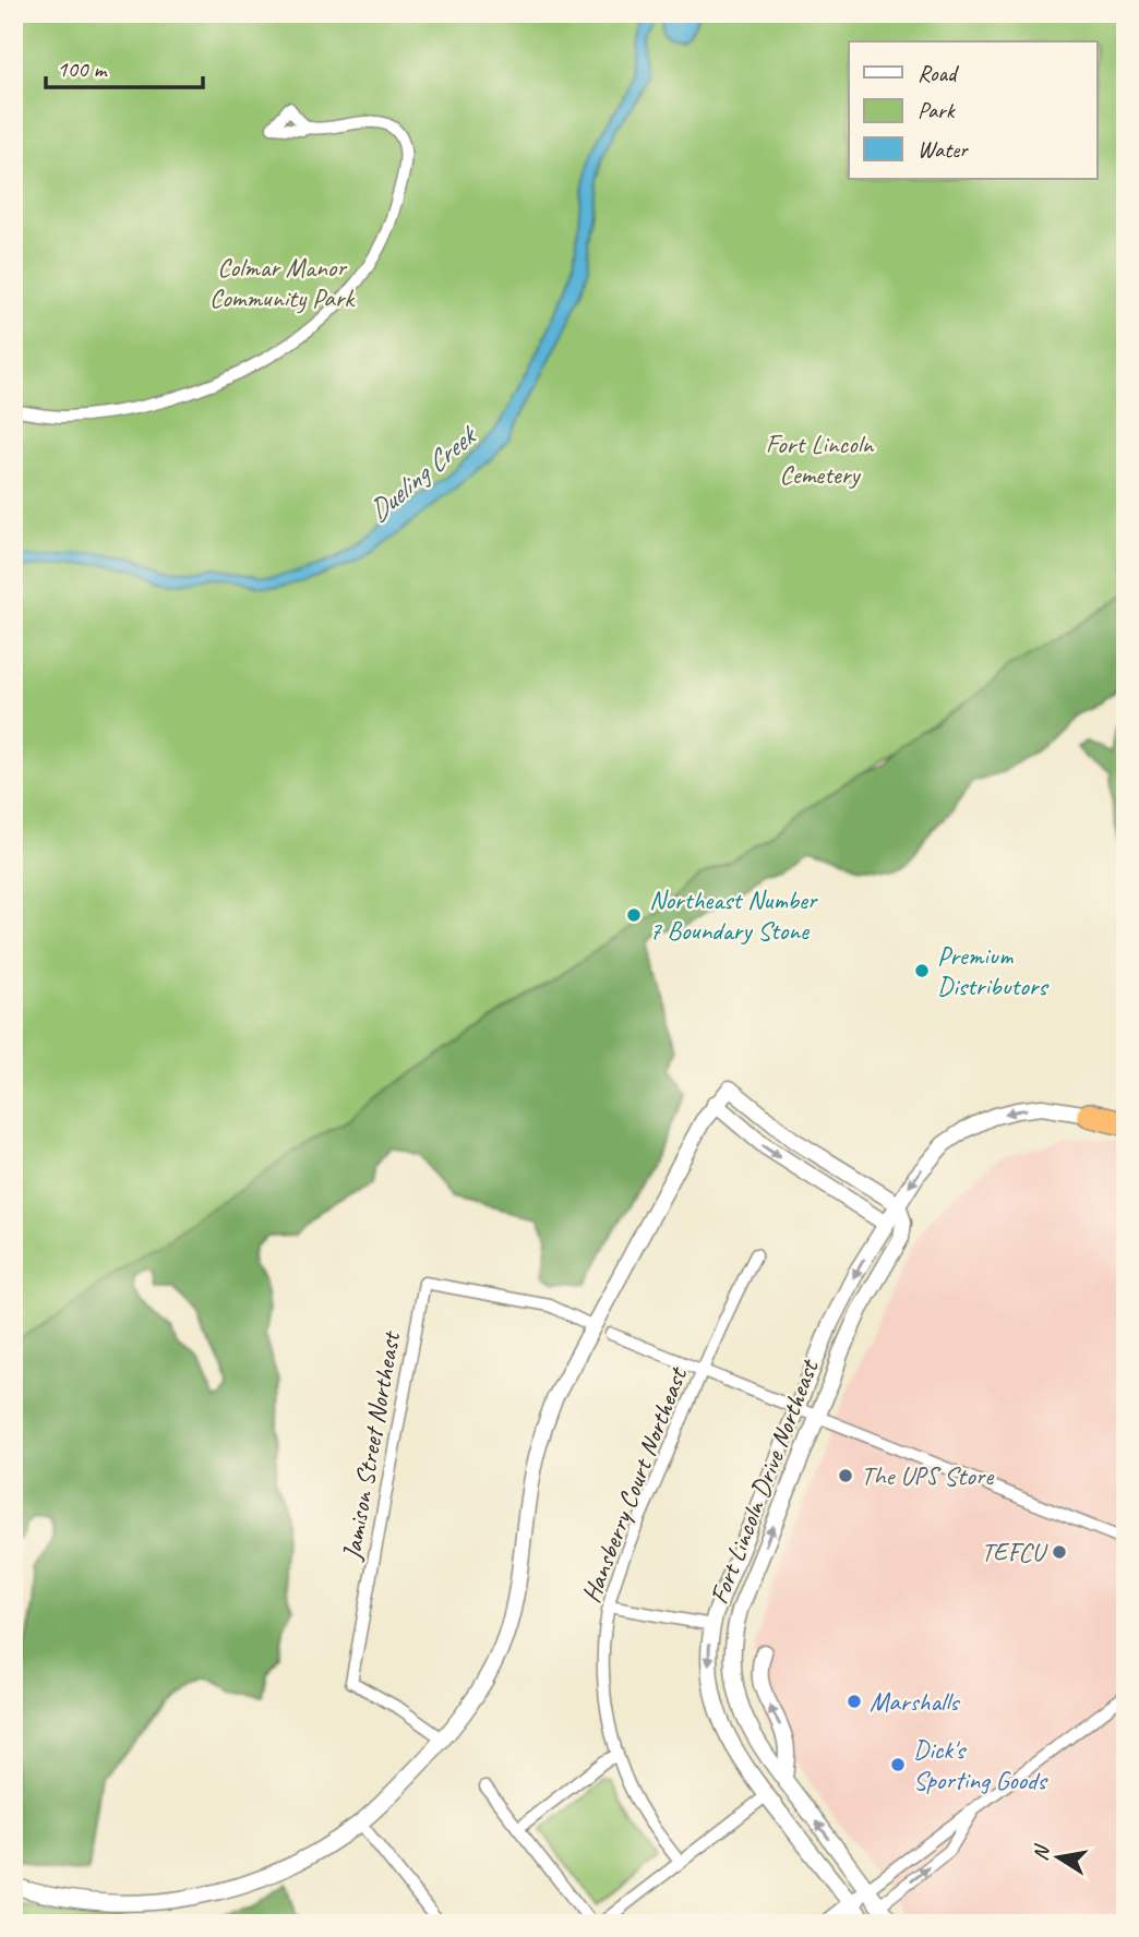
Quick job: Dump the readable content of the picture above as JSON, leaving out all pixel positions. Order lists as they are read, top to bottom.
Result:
{
  "streets": {
    "street": ["Jamison Street Northeast", "Fort Lincoln Drive Northeast", "Hansberry Court Northeast"]
  },
  "water": ["Dueling Creek"],
  "parks": ["Colmar Manor Community Park", "Fort Lincoln Cemetery"],
  "places": [
    "Northeast Number 7 Boundary Stone",
    "Premium Distributors",
    "The UPS Store",
    "TEFCU",
    "Marshalls",
    "Dick's Sporting Goods"
  ],
  "legend": ["Road", "Park", "Water"],
  "scale_bar": "100 m",
  "north": "left"
}
